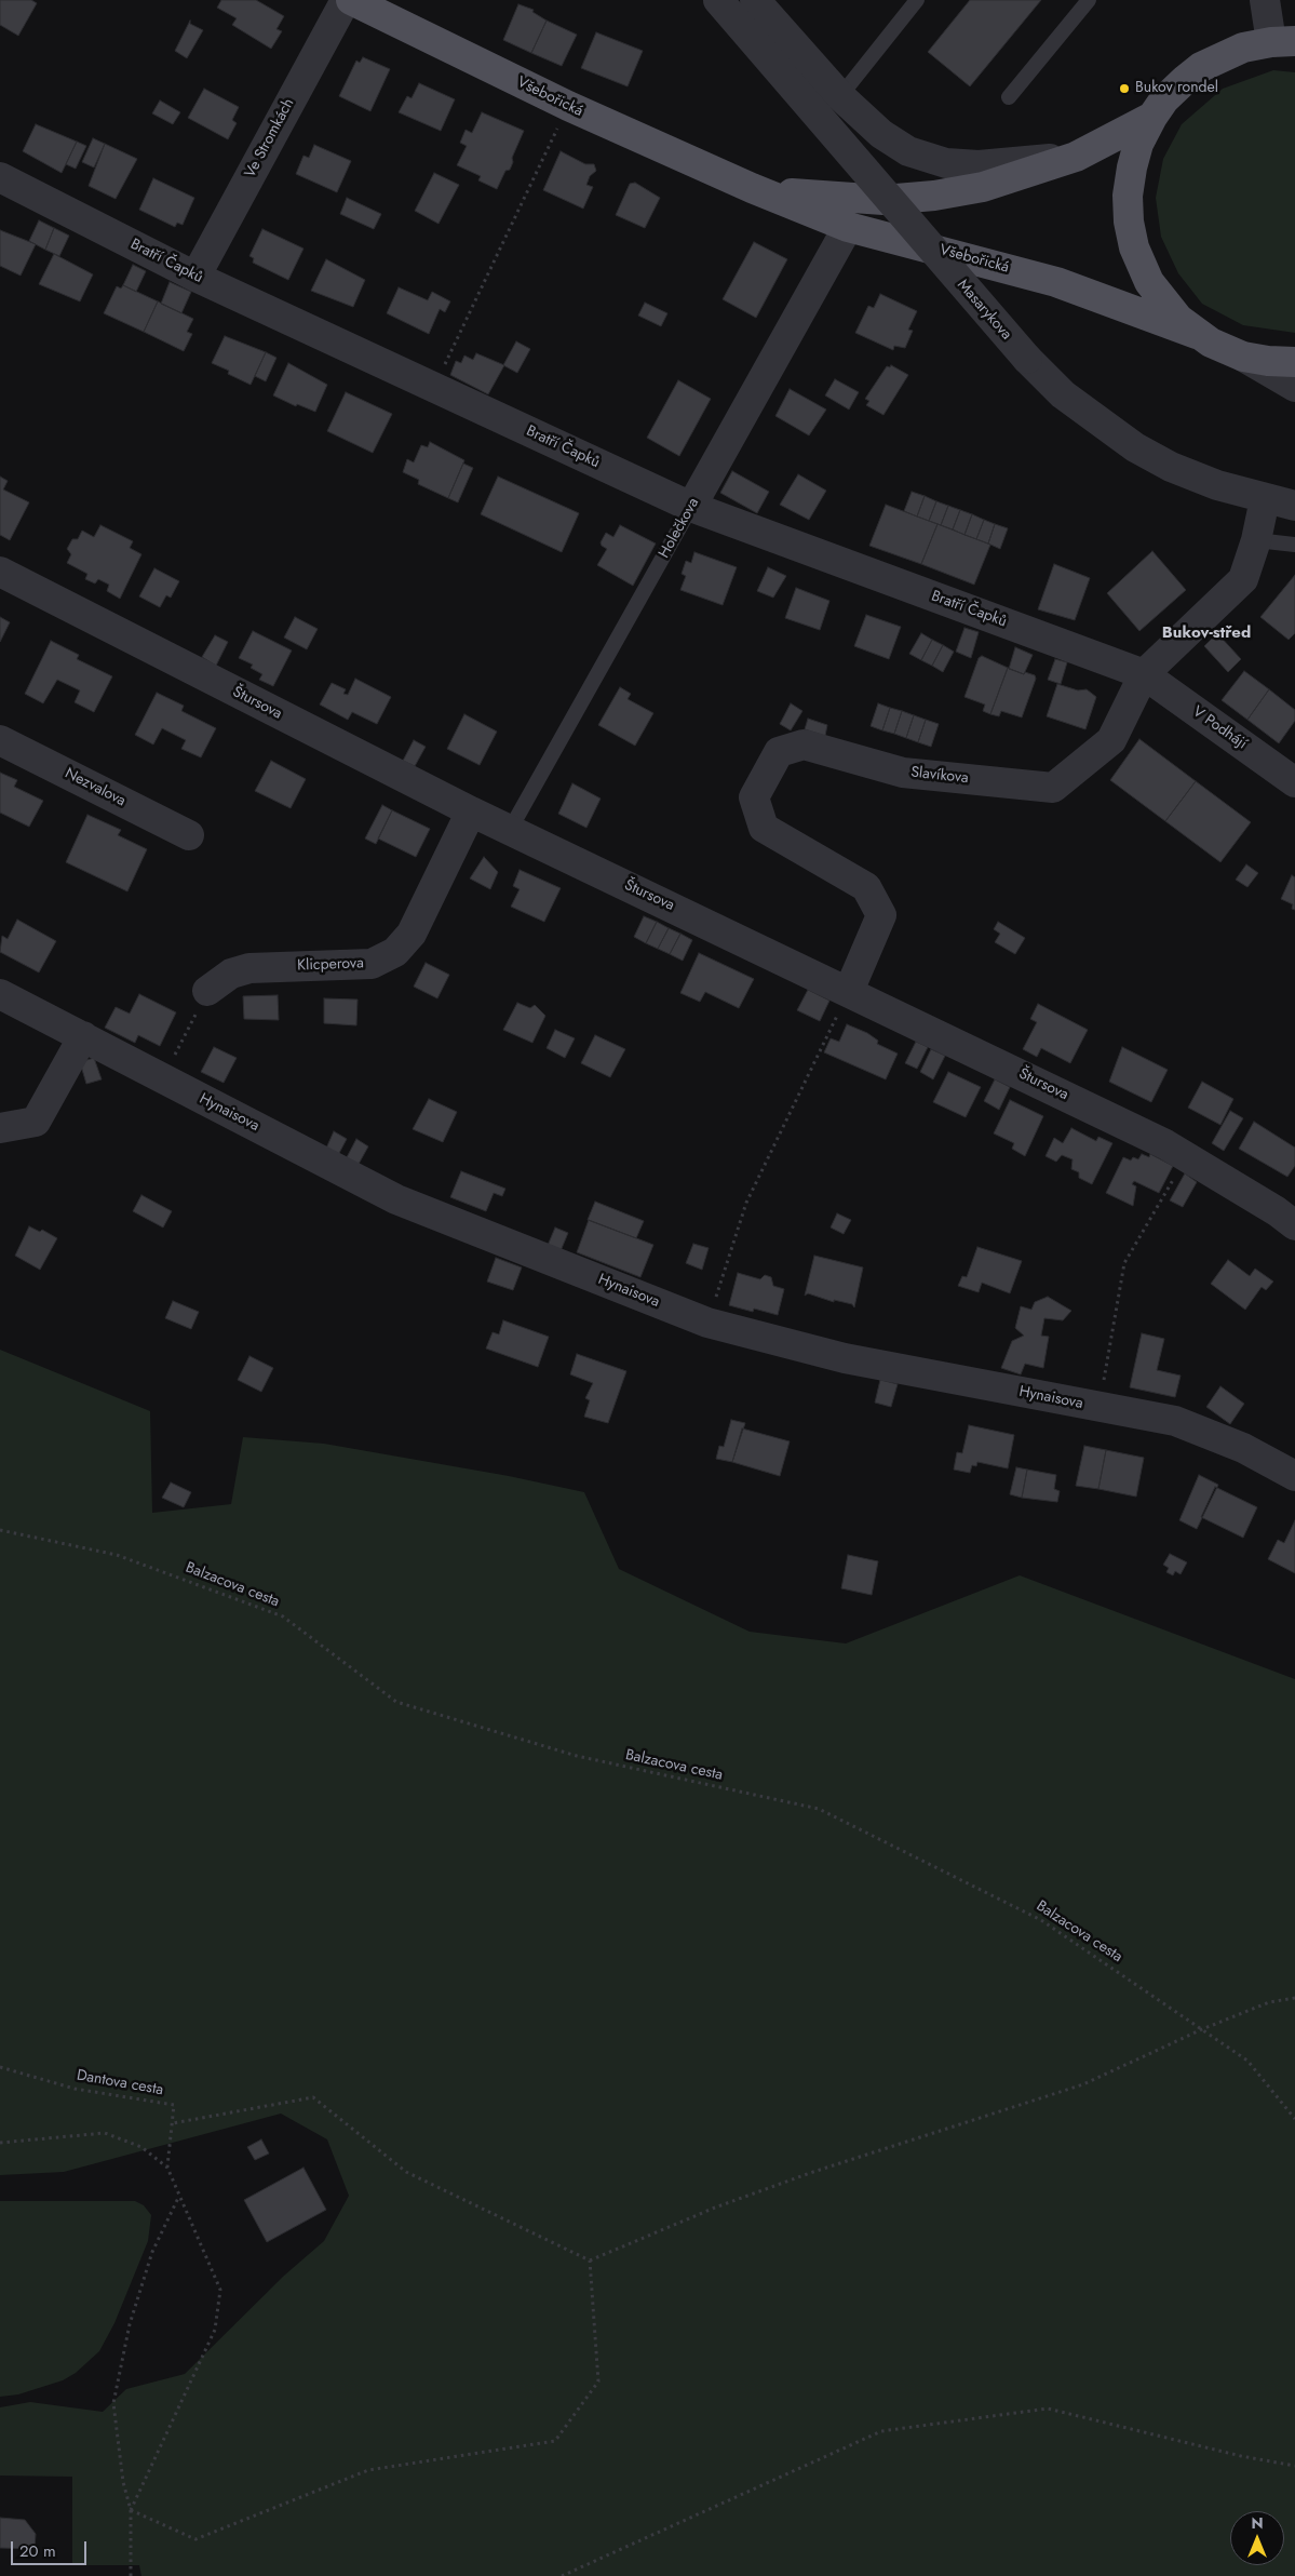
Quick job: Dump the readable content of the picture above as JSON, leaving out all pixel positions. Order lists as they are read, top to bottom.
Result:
{
  "streets": {
    "main road": ["Všebořická"],
    "street": [
      "Ve Stromkách",
      "Bratří Čapků",
      "Masarykova",
      "Holečkova",
      "Štursova",
      "V Podhájí",
      "Slavíkova",
      "Nezvalova",
      "Klicperova",
      "Hynaisova"
    ],
    "path": ["Balzacova cesta", "Dantova cesta"]
  },
  "crossings": [
    ["Všebořická", "Holečkova"],
    ["Ve Stromkách", "Bratří Čapků"],
    ["Bratří Čapků", "Holečkova"],
    ["Bratří Čapků", "V Podhájí"],
    ["Bratří Čapků", "Slavíkova"],
    ["Masarykova", "Slavíkova"],
    ["Holečkova", "Štursova"],
    ["Štursova", "Slavíkova"],
    ["Štursova", "Klicperova"],
    ["V Podhájí", "Slavíkova"]
  ],
  "districts": ["Bukov-střed"],
  "places": ["Bukov rondel"],
  "scale_bar": "20 m",
  "north": "top"
}
